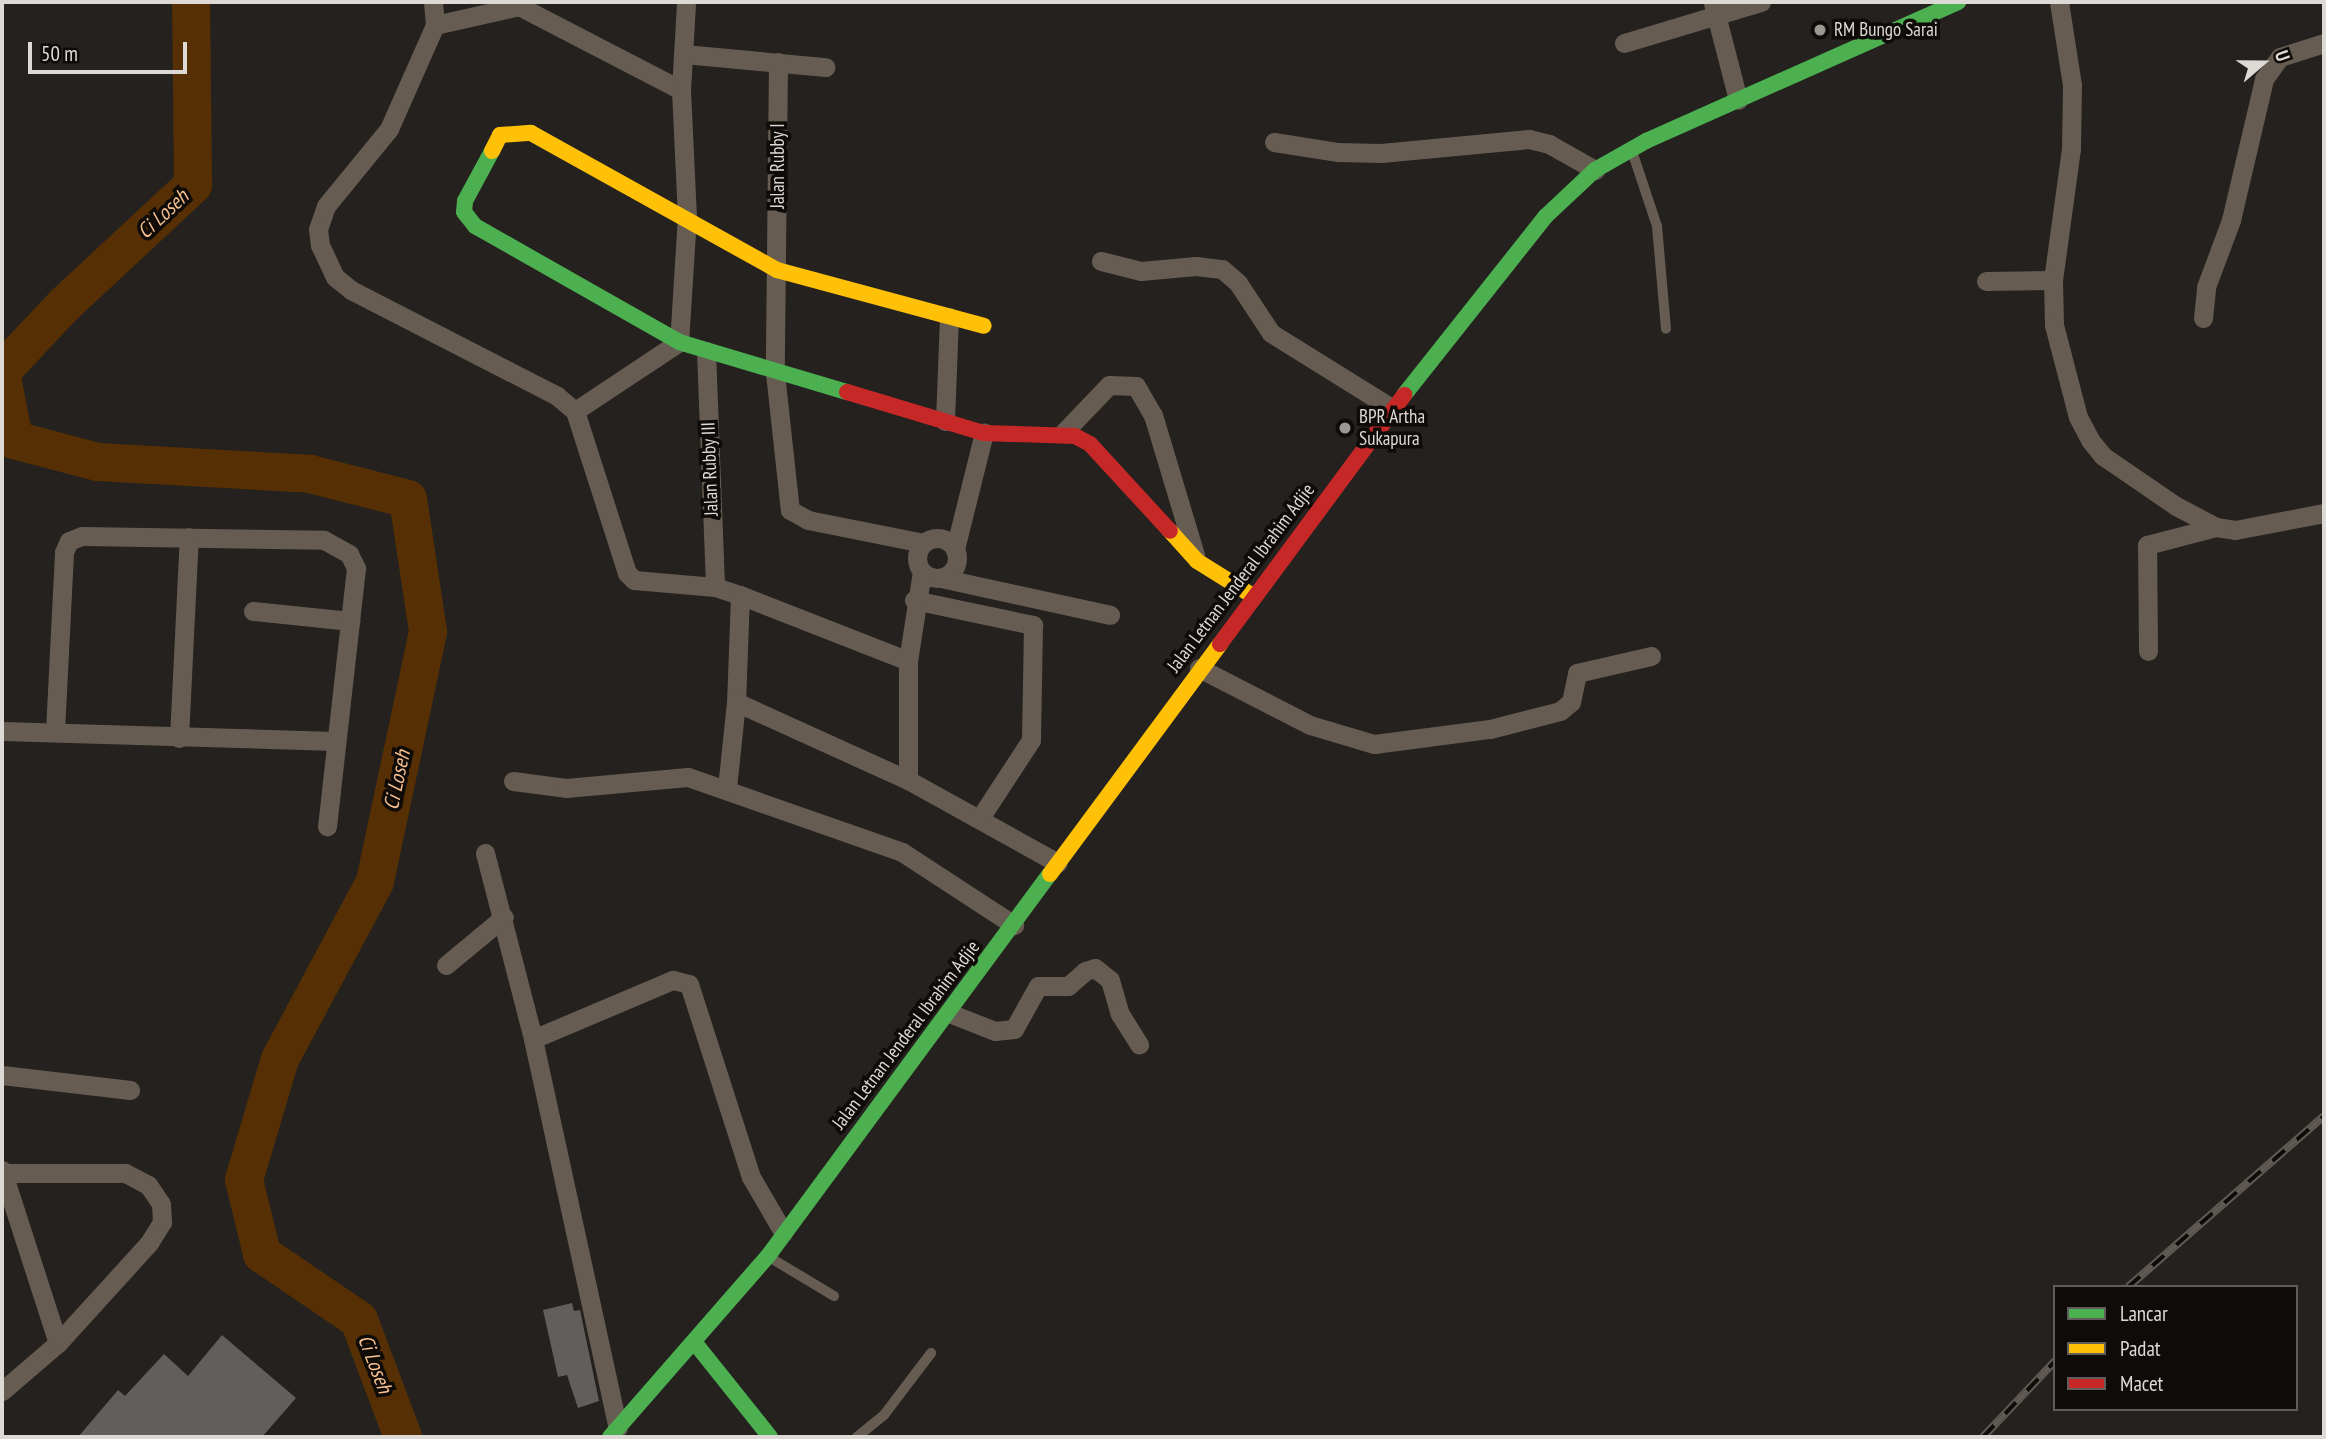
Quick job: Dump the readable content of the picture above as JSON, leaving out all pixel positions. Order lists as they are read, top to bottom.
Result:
{
  "streets": {
    "main road": ["Jalan Letnan Jenderal Ibrahim Adjie"],
    "street": ["Jalan Rubby I", "Jalan Rubby III"]
  },
  "water": ["Ci Loseh"],
  "places": ["RM Bungo Sarai", "BPR Artha Sukapura"],
  "legend": ["Lancar", "Padat", "Macet"],
  "scale_bar": "50 m",
  "north": "right"
}
